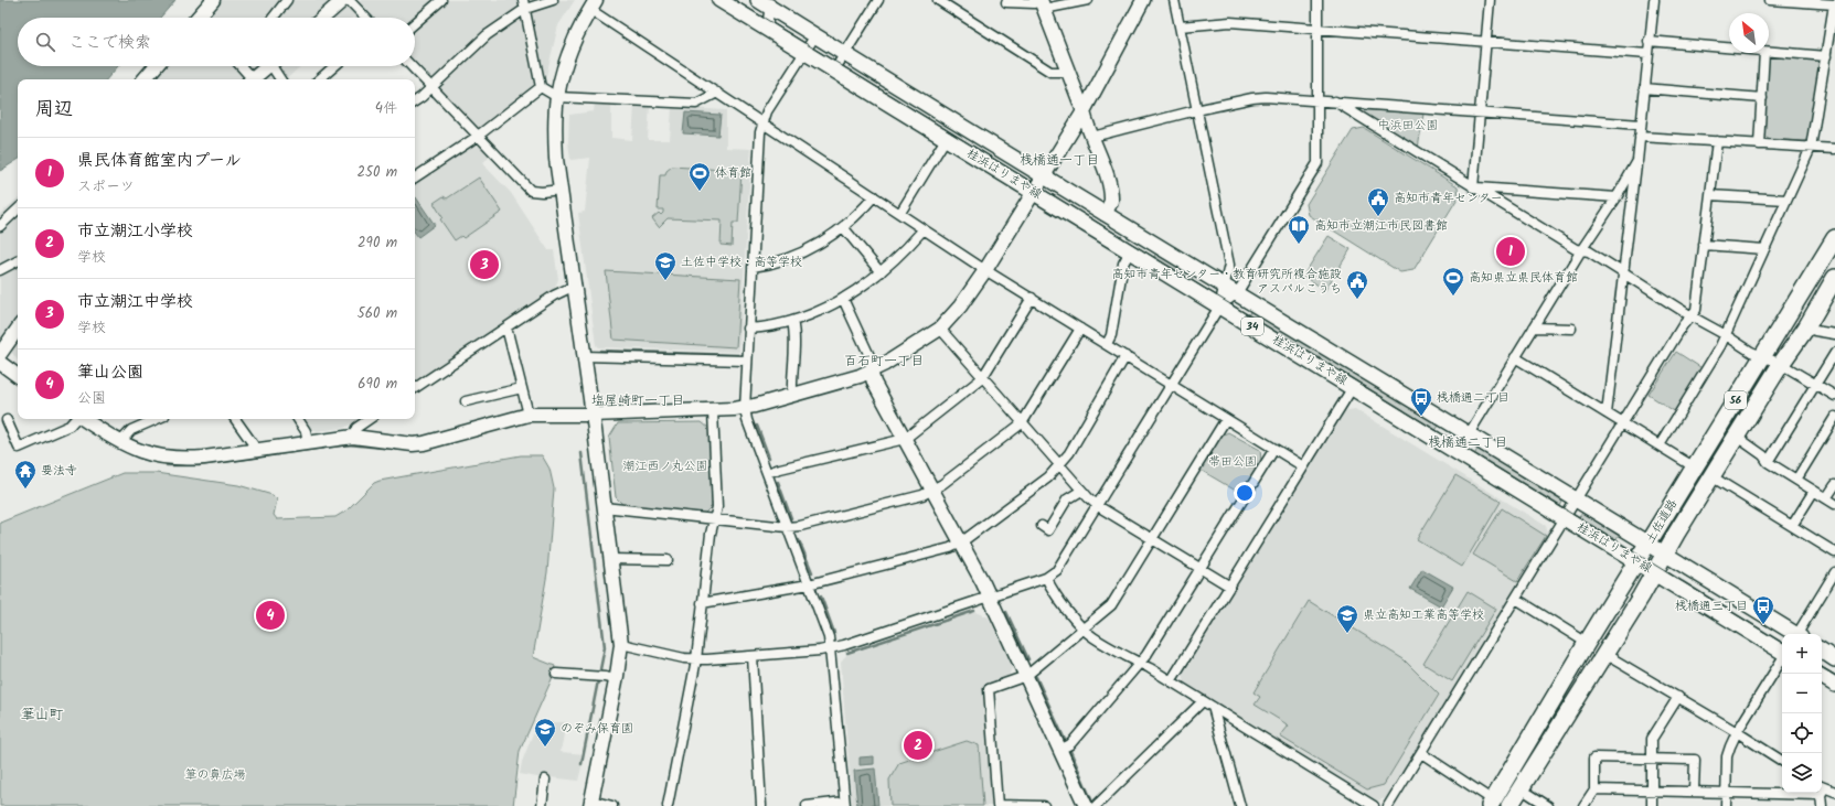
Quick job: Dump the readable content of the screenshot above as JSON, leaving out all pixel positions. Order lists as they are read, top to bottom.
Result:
{
  "streets": {
    "highway": ["56", "土佐道路"],
    "main road": ["桂浜はりまや線", "34"]
  },
  "crossings": [
    ["桂浜はりまや線", "土佐道路"]
  ],
  "districts": [
    "桟橋通一丁目",
    "百石町一丁目",
    "塩屋崎町一丁目",
    "桟橋通二丁目",
    "筆山町"
  ],
  "parks": [
    "中浜田公園",
    "帯田公園",
    "潮江西ノ丸公園",
    "筆の鼻広場"
  ],
  "places": {
    "sports": ["体育館", "高知県立県民体育館"],
    "public building": ["高知市青年センター", "高知市青年センター・教育研究所複合施設 アスパルこうち"],
    "library": ["高知市立潮江市民図書館"],
    "school or university": ["土佐中学校・高等学校", "県立高知工業高等学校", "のぞみ保育園"],
    "bus stop": ["桟橋通二丁目", "桟橋通三丁目"],
    "temple": ["要法寺"]
  },
  "north": "top left",
  "page": {
    "search": "ここで検索",
    "heading": ["周辺", "4件"],
    "list": [
      {
        "mark": "1",
        "name": "県民体育館室内プール",
        "note": "スポーツ",
        "value": "250 m"
      },
      {
        "mark": "2",
        "name": "市立潮江小学校",
        "note": "学校",
        "value": "290 m"
      },
      {
        "mark": "3",
        "name": "市立潮江中学校",
        "note": "学校",
        "value": "560 m"
      },
      {
        "mark": "4",
        "name": "筆山公園",
        "note": "公園",
        "value": "690 m"
      }
    ],
    "pins": [
      "1",
      "3",
      "4",
      "2"
    ],
    "map_buttons": ["+", "−"]
  }
}
